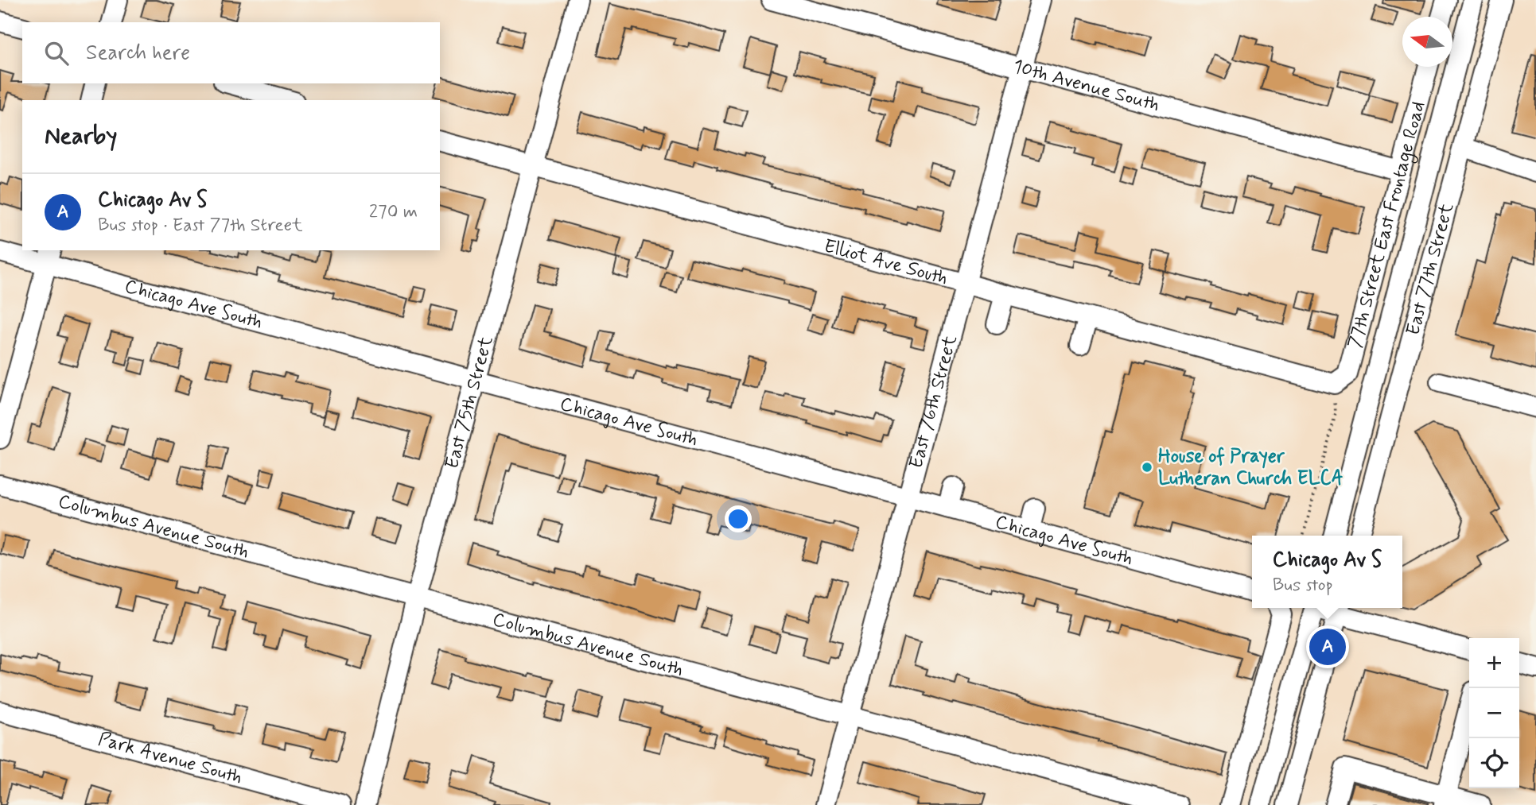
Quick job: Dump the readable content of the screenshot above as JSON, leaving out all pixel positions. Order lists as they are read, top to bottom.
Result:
{
  "streets": {
    "street": [
      "10th Avenue South",
      "77th Street East Frontage Road",
      "Elliot Ave South",
      "East 77th Street",
      "Chicago Ave South",
      "East 75th Street",
      "East 76th Street",
      "Columbus Avenue South",
      "Park Avenue South"
    ]
  },
  "crossings": [
    ["10th Avenue South", "77th Street East Frontage Road"],
    ["10th Avenue South", "East 76th Street"],
    ["77th Street East Frontage Road", "Elliot Ave South"],
    ["Elliot Ave South", "East 75th Street"],
    ["Elliot Ave South", "East 76th Street"],
    ["Chicago Ave South", "East 75th Street"],
    ["Chicago Ave South", "East 76th Street"],
    ["East 75th Street", "Columbus Avenue South"],
    ["East 76th Street", "Columbus Avenue South"]
  ],
  "places": ["House of Prayer Lutheran Church ELCA"],
  "north": "left",
  "page": {
    "search": "Search here",
    "heading": "Nearby",
    "list": [
      {
        "mark": "A",
        "name": "Chicago Av S",
        "note": "Bus stop · East 77th Street",
        "value": "270 m"
      }
    ],
    "popup": ["Chicago Av S", "Bus stop"],
    "pins": "A",
    "map_buttons": ["+", "−"]
  }
}
